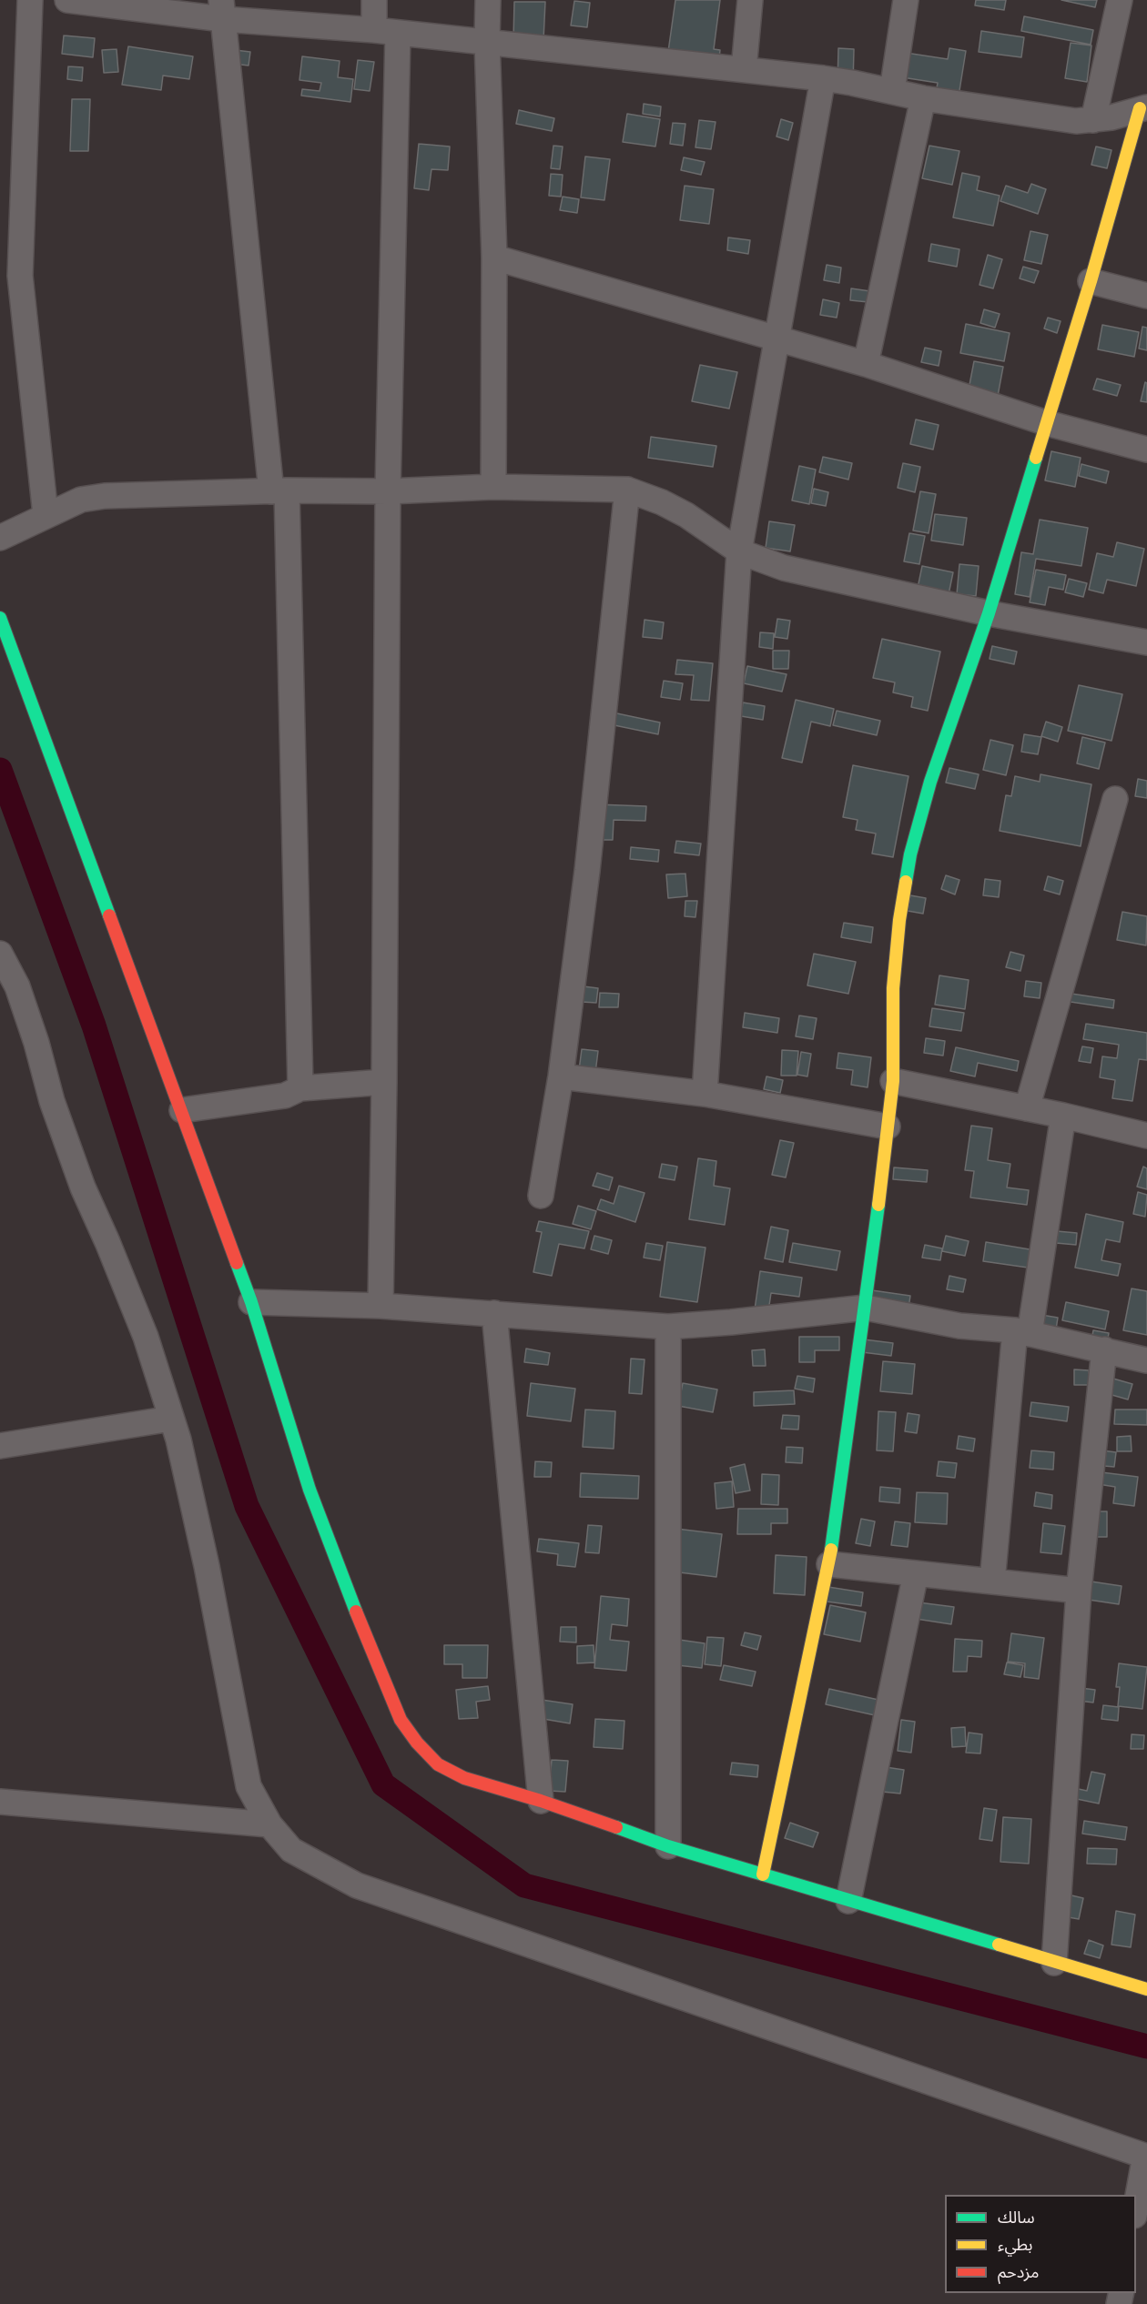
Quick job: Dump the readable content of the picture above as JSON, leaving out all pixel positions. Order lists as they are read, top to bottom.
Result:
{
  "legend": ["سالك", "بطيء", "مزدحم"]
}
